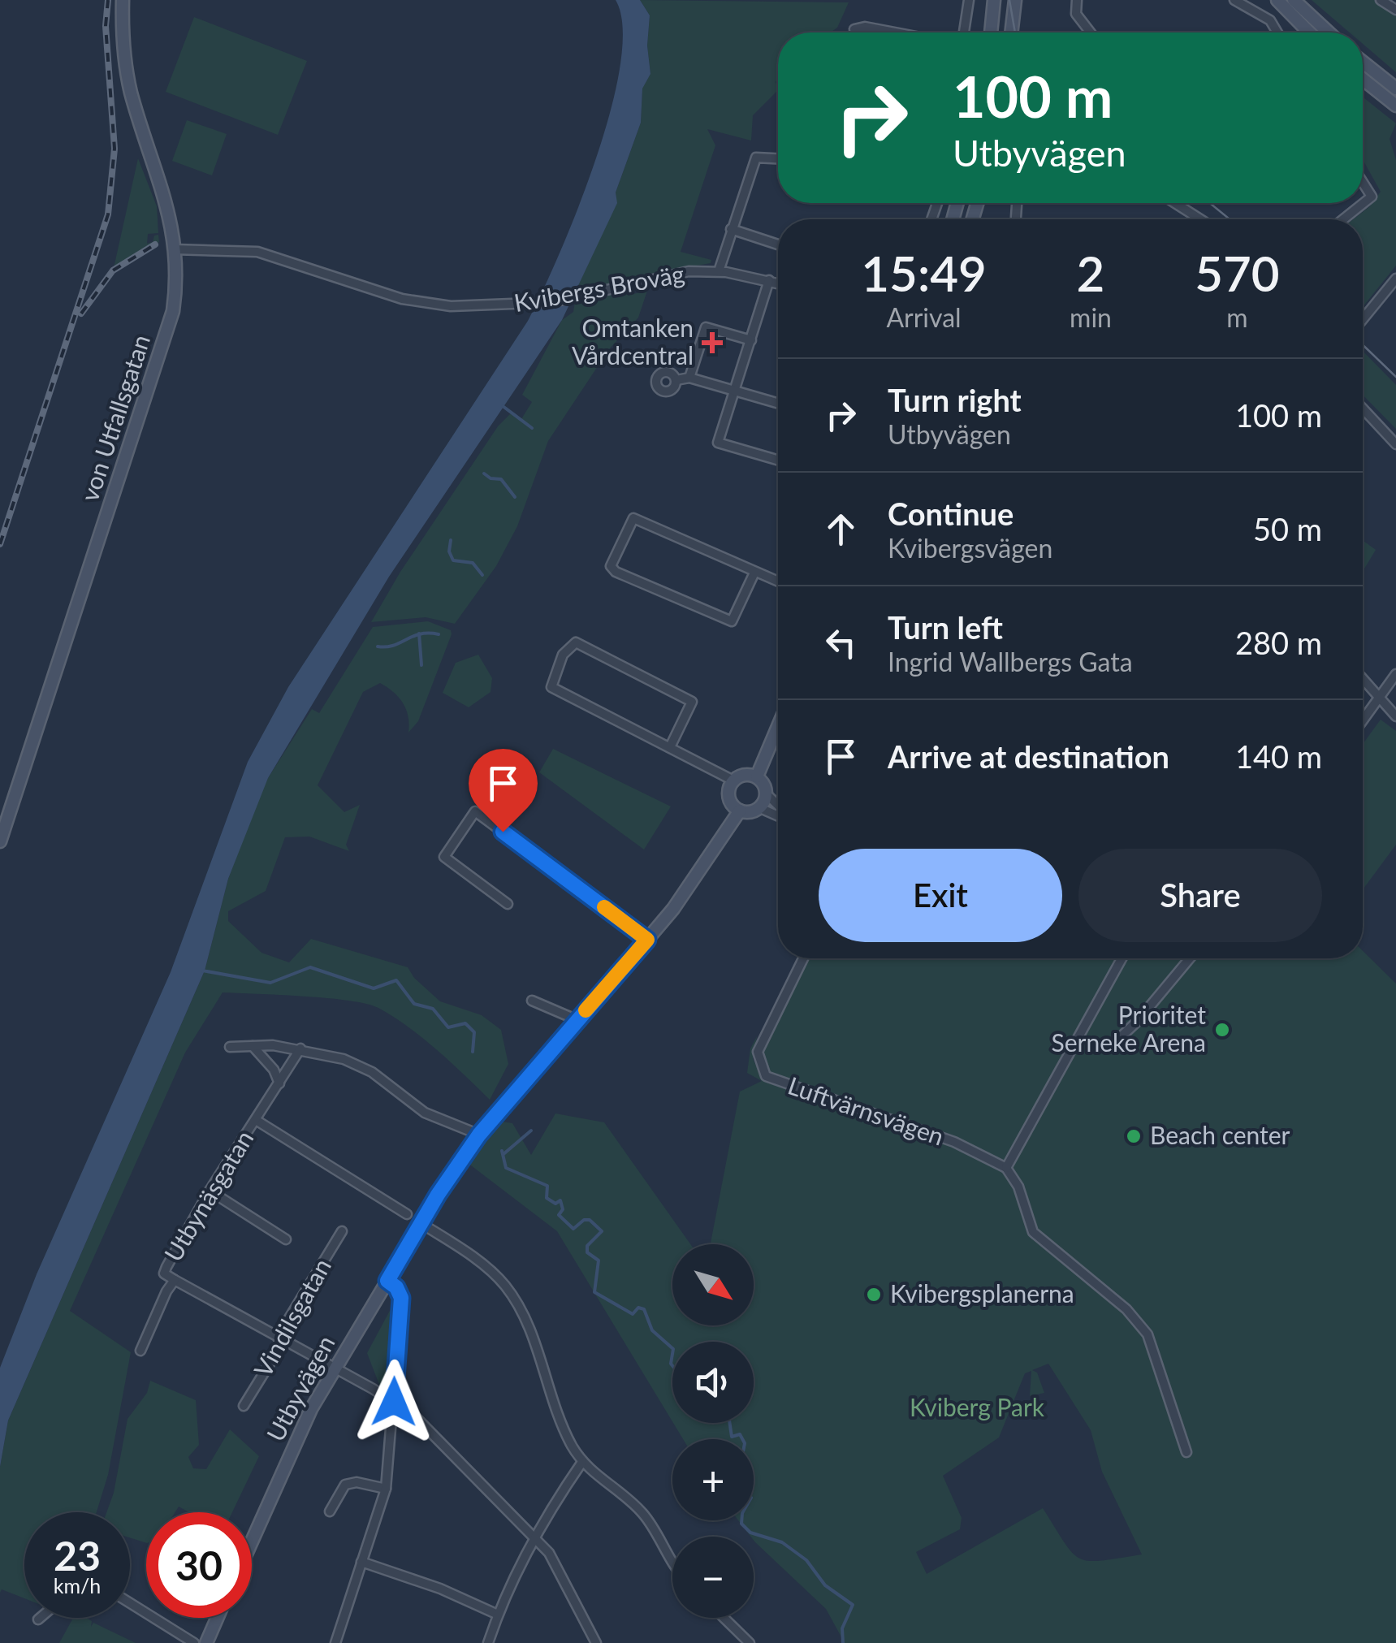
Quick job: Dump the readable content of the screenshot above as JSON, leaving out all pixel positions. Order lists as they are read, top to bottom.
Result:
{
  "streets": {
    "street": [
      "Kvibergs Broväg",
      "von Utfallsgatan",
      "Luftvärnsvägen",
      "Utbynäsgatan",
      "Vindilsgatan",
      "Utbyvägen"
    ]
  },
  "crossings": [
    ["Kvibergs Broväg", "von Utfallsgatan"]
  ],
  "parks": ["Kviberg Park"],
  "places": {
    "health": ["Omtanken Vårdcentral"],
    "other": ["Prioritet Serneke Arena", "Beach center", "Kvibergsplanerna"]
  },
  "north": "bottom right",
  "page": {
    "turn": ["100 m", "Utbyvägen"],
    "eta": [
      "15:49",
      "Arrival",
      "2",
      "min",
      "570",
      "m"
    ],
    "list": [
      {
        "name": "Turn right",
        "note": "Utbyvägen",
        "value": "100 m"
      },
      {
        "name": "Continue",
        "note": "Kvibergsvägen",
        "value": "50 m"
      },
      {
        "name": "Turn left",
        "note": "Ingrid Wallbergs Gata",
        "value": "280 m"
      },
      {
        "name": "Arrive at destination",
        "value": "140 m"
      }
    ],
    "buttons": ["Exit", "Share"],
    "map_buttons": ["+", "−"],
    "speed": "23 km/h",
    "limit": "30"
  }
}
